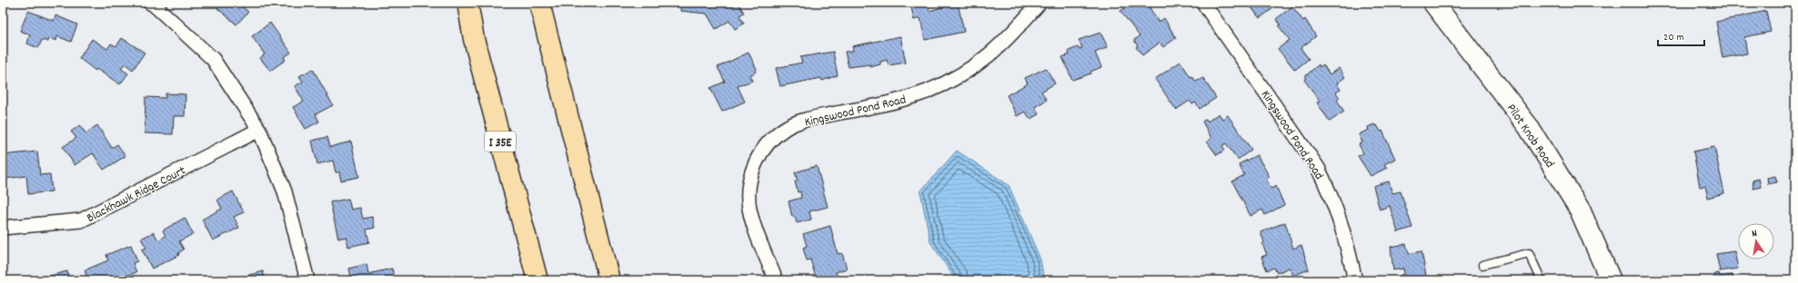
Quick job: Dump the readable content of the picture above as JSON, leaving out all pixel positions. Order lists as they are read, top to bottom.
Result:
{
  "streets": {
    "highway": ["I 35E"],
    "main road": ["Pilot Knob Road"],
    "street": ["Kingswood Pond Road", "Blackhawk Ridge Court"]
  },
  "scale_bar": "20 m",
  "north": "top"
}
